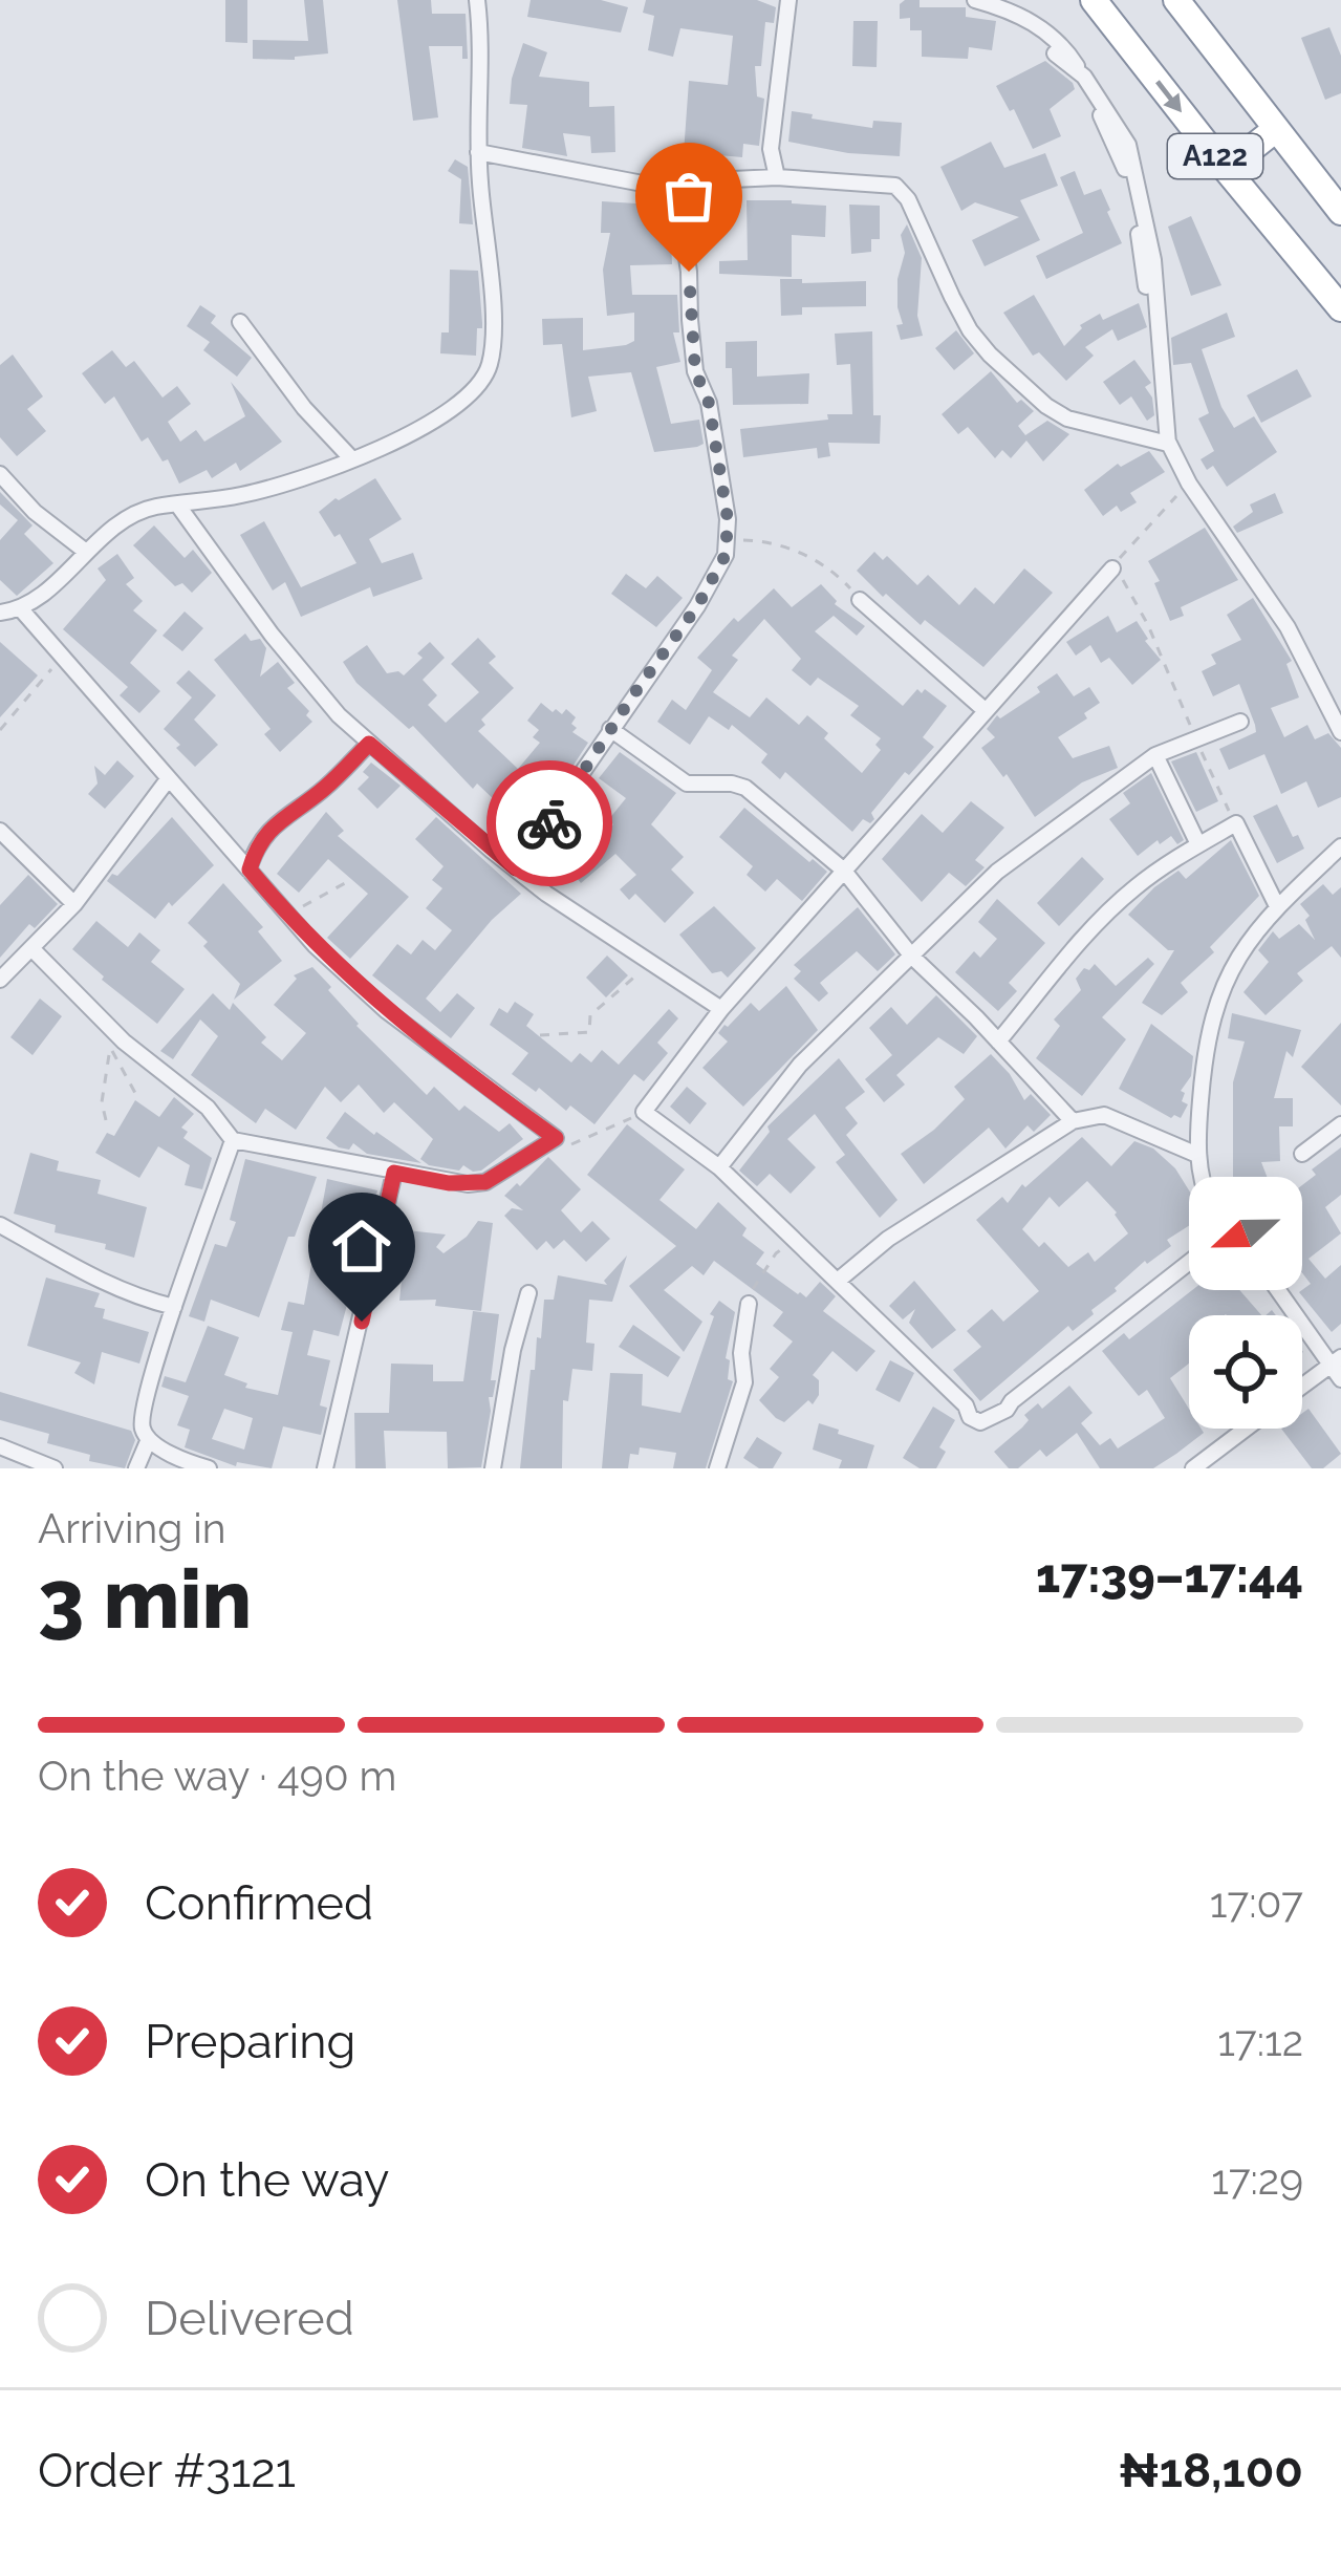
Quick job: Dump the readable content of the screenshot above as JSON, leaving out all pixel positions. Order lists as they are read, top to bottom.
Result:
{
  "streets": {
    "highway": ["A122"]
  },
  "north": "left",
  "page": {
    "heading": ["3 min", "Arriving in", "17:39–17:44"],
    "panel": ["Order #3121", "₦18,100"],
    "bar": "On the way · 490 m",
    "list": [
      ["Confirmed", "17:07"],
      ["Preparing", "17:12"],
      ["On the way", "17:29"],
      "Delivered"
    ]
  }
}
